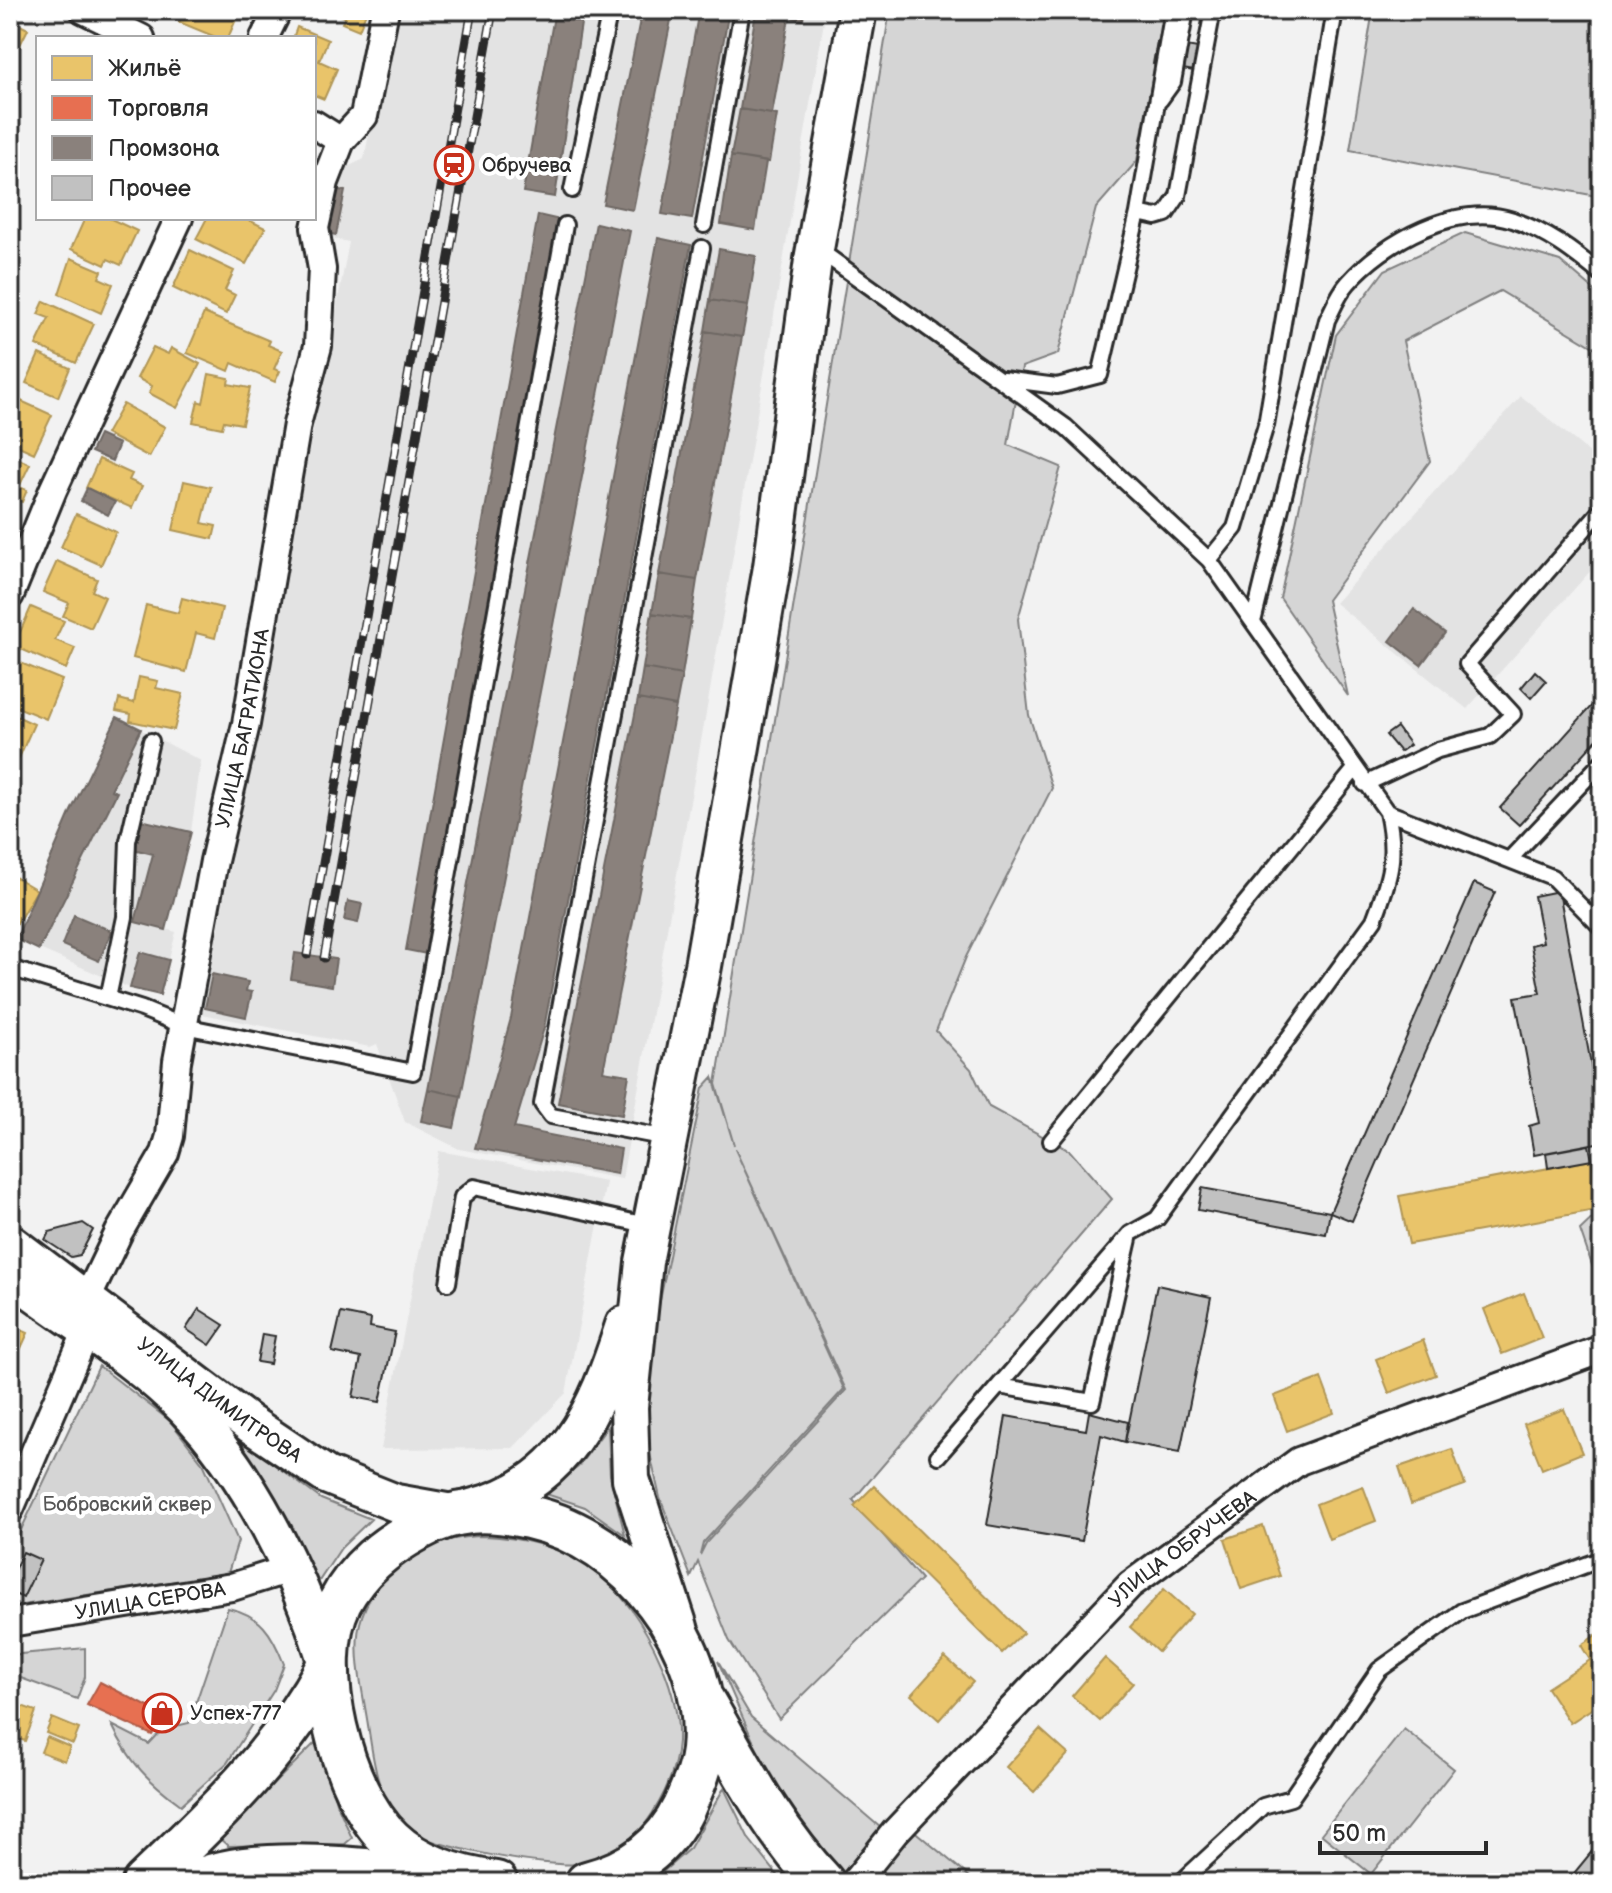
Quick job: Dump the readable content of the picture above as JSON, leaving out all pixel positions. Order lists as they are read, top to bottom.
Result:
{
  "streets": {
    "main road": ["УЛИЦА ДИМИТРОВА"],
    "street": ["УЛИЦА БАГРАТИОНА", "УЛИЦА ОБРУЧЕВА", "УЛИЦА СЕРОВА"]
  },
  "crossings": [
    ["УЛИЦА БАГРАТИОНА", "УЛИЦА ДИМИТРОВА"],
    ["УЛИЦА ДИМИТРОВА", "УЛИЦА СЕРОВА"]
  ],
  "parks": ["Бобровский сквер"],
  "places": {
    "station": ["Обручева"],
    "shop": ["Успех-777"]
  },
  "legend": [
    "Жильё",
    "Торговля",
    "Промзона",
    "Прочее"
  ],
  "scale_bar": "50 m"
}
